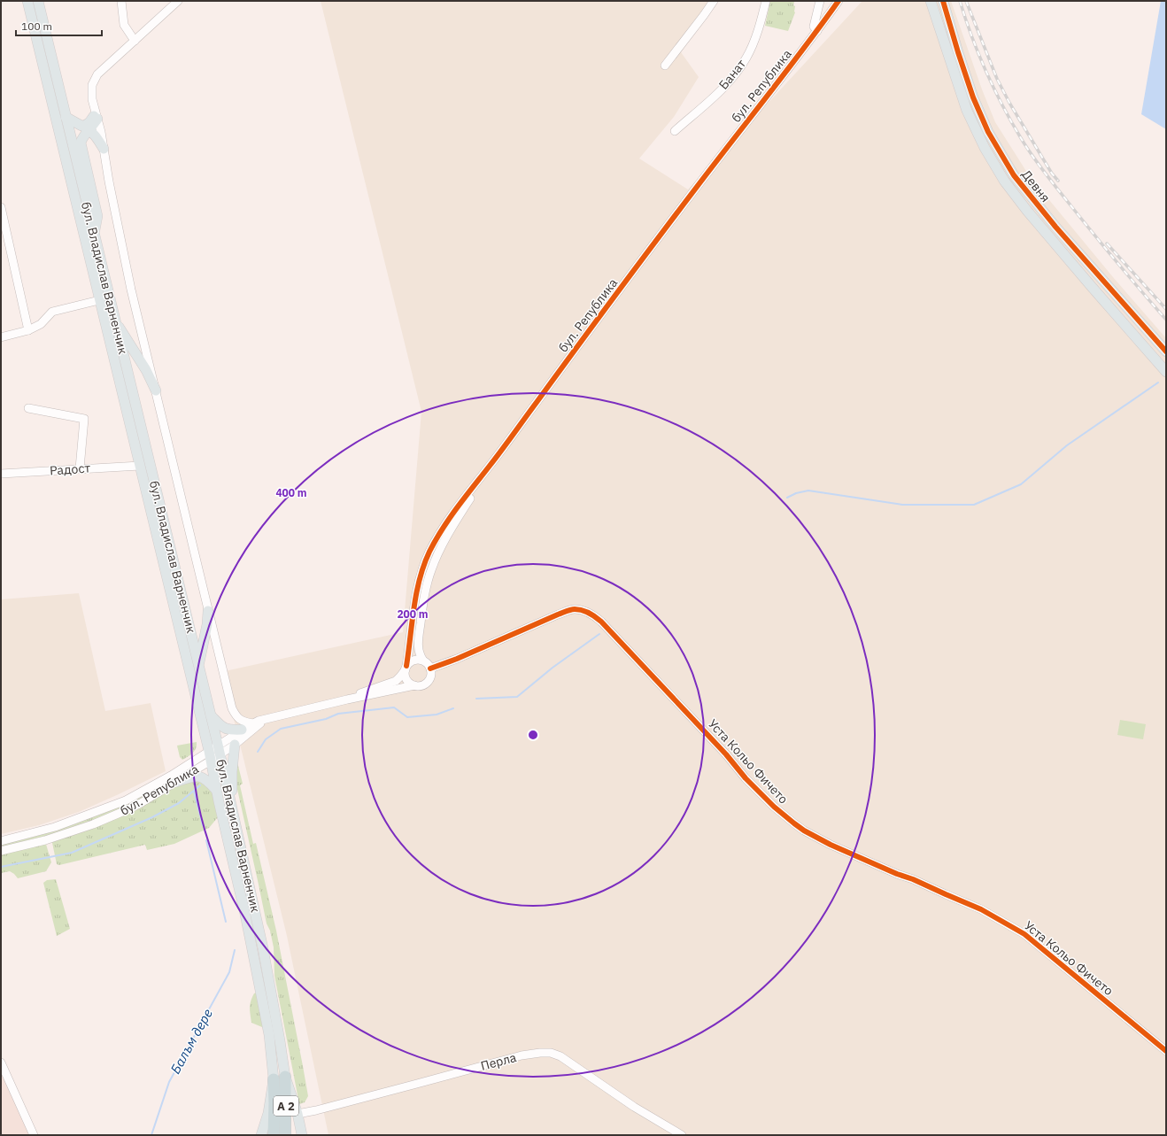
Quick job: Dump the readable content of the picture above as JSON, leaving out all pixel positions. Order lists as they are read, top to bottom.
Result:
{
  "streets": {
    "highway": ["A 2"],
    "main road": ["Девня", "бул. Владислав Варненчик"],
    "street": [
      "Банат",
      "бул. Република",
      "Радост",
      "Уста Кольо Фичето",
      "Перла"
    ]
  },
  "crossings": [
    ["бул. Република", "бул. Владислав Варненчик"],
    ["бул. Република", "Уста Кольо Фичето"],
    ["бул. Владислав Варненчик", "Радост"],
    ["бул. Владислав Варненчик", "Перла"],
    ["бул. Владислав Варненчик", "A 2"]
  ],
  "water": ["Балъм дере"],
  "scale_bar": "100 m",
  "rings": ["400 m", "200 m"]
}
